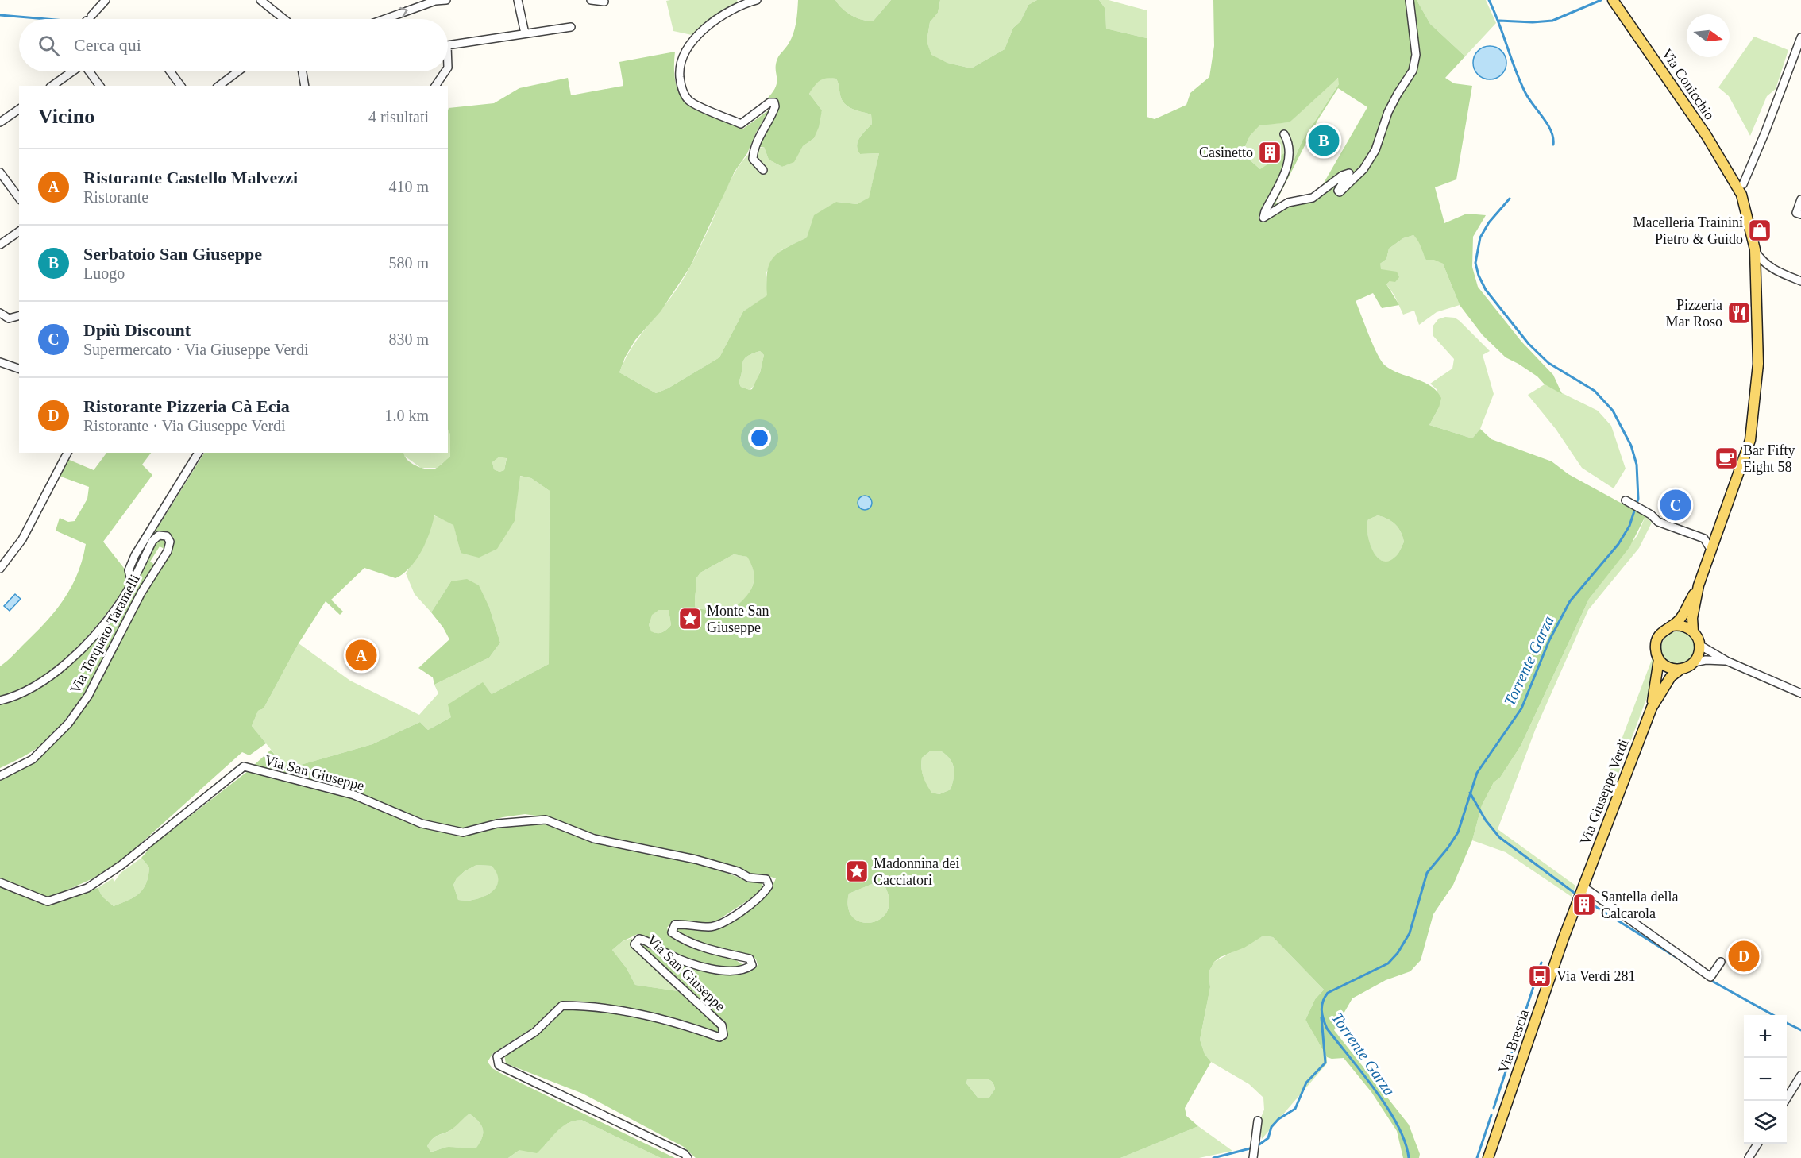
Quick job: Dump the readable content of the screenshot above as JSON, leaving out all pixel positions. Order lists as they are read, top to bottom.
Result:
{
  "streets": {
    "main road": ["Via Conicchio", "Via Giuseppe Verdi", "Via Brescia"],
    "street": ["Via Torquato Taramelli", "Via San Giuseppe"]
  },
  "crossings": [
    ["Via Conicchio", "Via Giuseppe Verdi"],
    ["Via Giuseppe Verdi", "Via Brescia"]
  ],
  "water": ["Torrente Garza"],
  "places": {
    "building": ["Casinetto", "Santella della Calcarola"],
    "shop": ["Macelleria Trainini Pietro & Guido"],
    "restaurant": ["Pizzeria Mar Roso"],
    "cafe": ["Bar Fifty Eight 58"],
    "place": ["Monte San Giuseppe", "Madonnina dei Cacciatori"],
    "bus stop": ["Via Verdi 281"]
  },
  "north": "right",
  "page": {
    "search": "Cerca qui",
    "heading": ["Vicino", "4 risultati"],
    "pins": [
      "B",
      "C",
      "A",
      "D"
    ],
    "list": [
      {
        "mark": "A",
        "name": "Ristorante Castello Malvezzi",
        "note": "Ristorante",
        "value": "410 m"
      },
      {
        "mark": "B",
        "name": "Serbatoio San Giuseppe",
        "note": "Luogo",
        "value": "580 m"
      },
      {
        "mark": "C",
        "name": "Dpiù Discount",
        "note": "Supermercato · Via Giuseppe Verdi",
        "value": "830 m"
      },
      {
        "mark": "D",
        "name": "Ristorante Pizzeria Cà Ecia",
        "note": "Ristorante · Via Giuseppe Verdi",
        "value": "1.0 km"
      }
    ],
    "map_buttons": ["+", "−"]
  }
}
